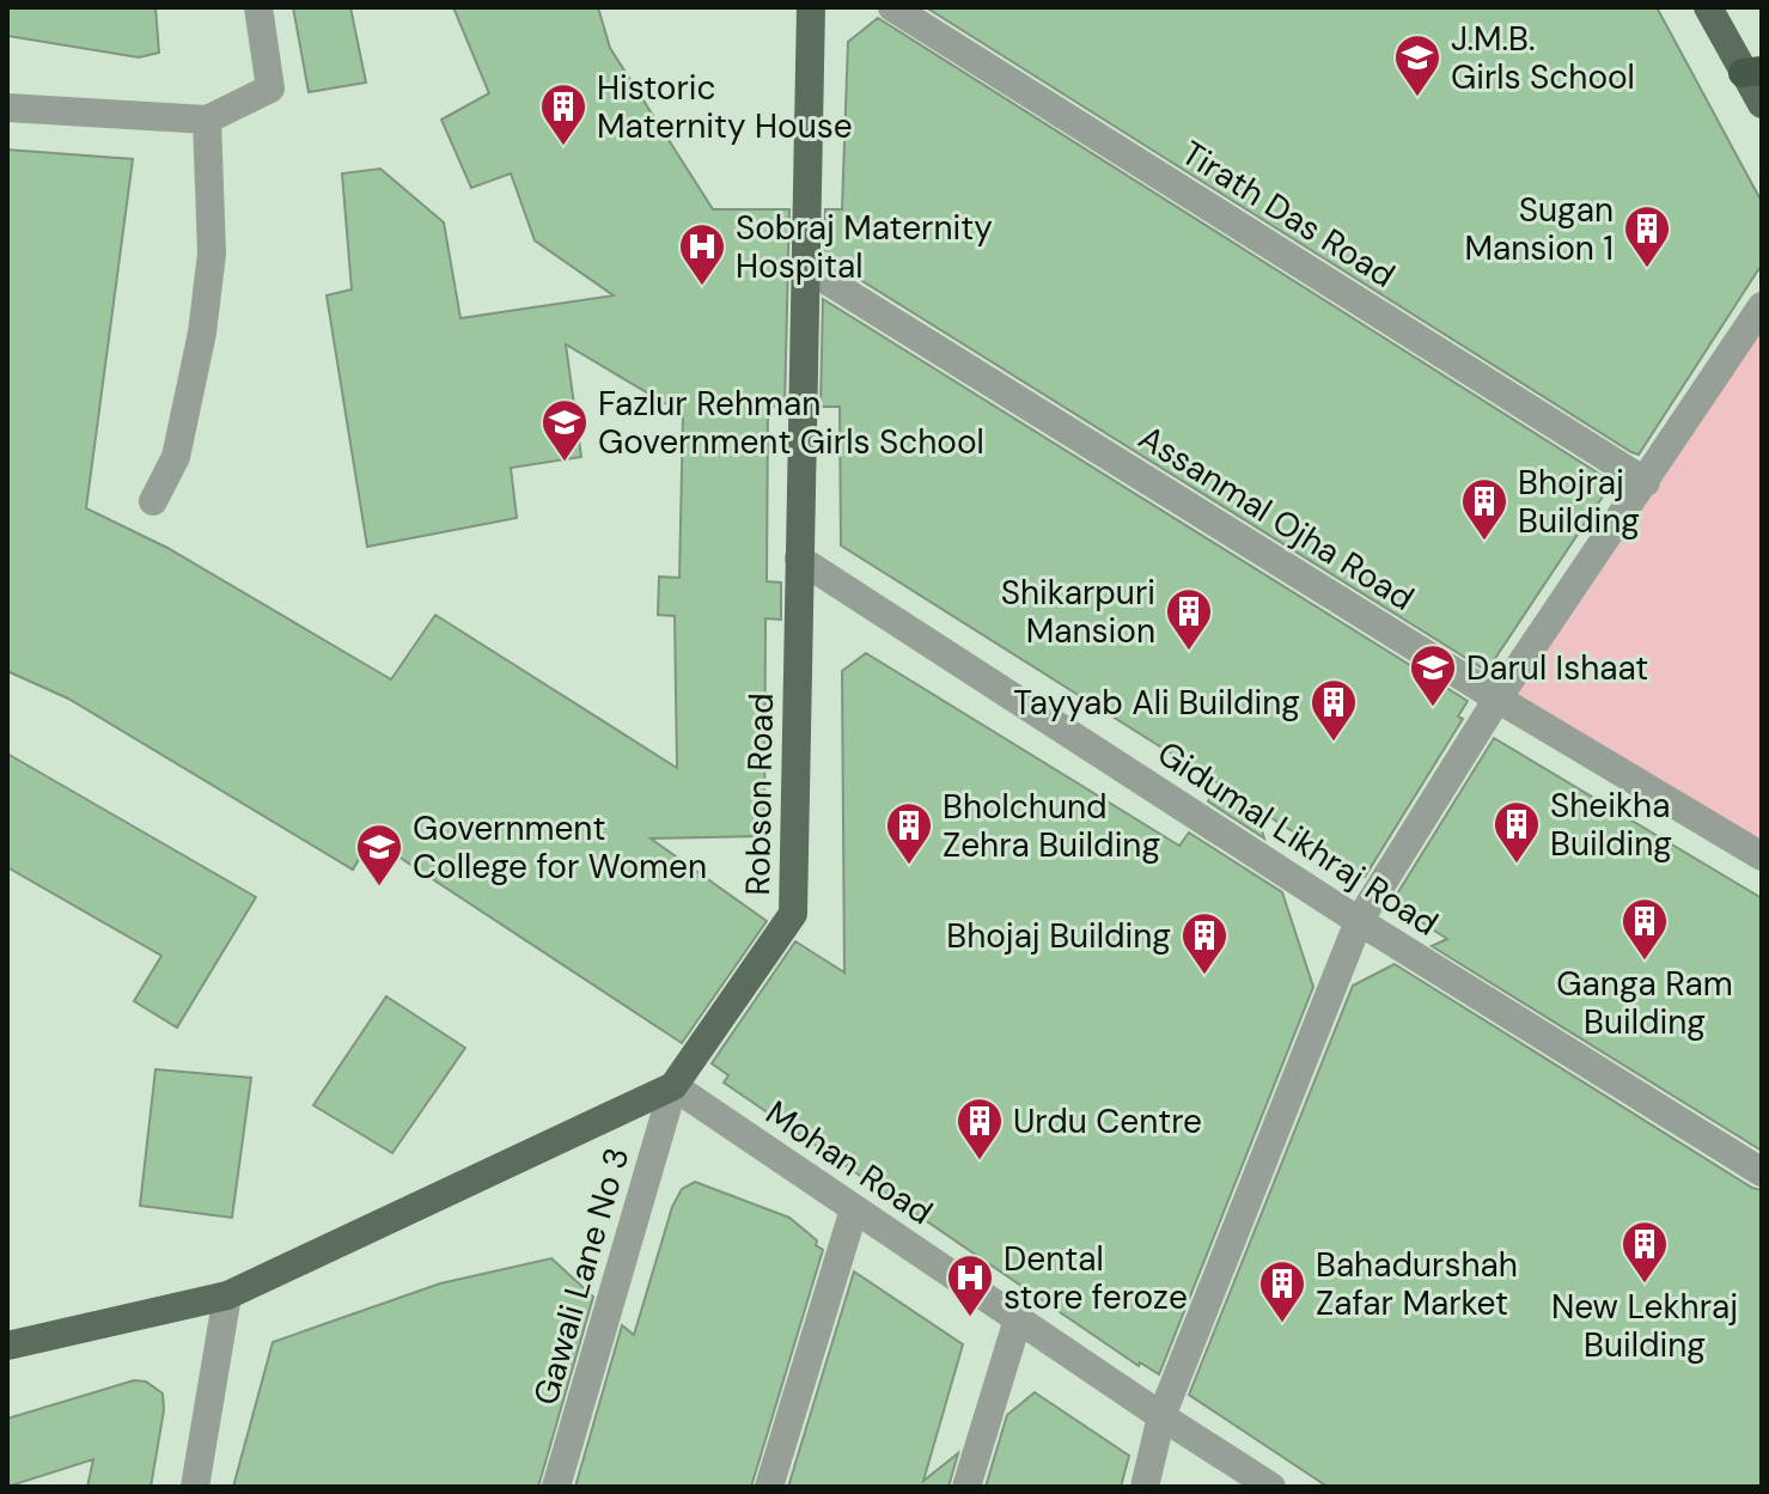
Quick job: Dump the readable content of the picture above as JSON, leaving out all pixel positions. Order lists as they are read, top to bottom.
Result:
{
  "streets": {
    "main road": ["Robson Road"],
    "street": [
      "Tirath Das Road",
      "Assanmal Ojha Road",
      "Gidumal Likhraj Road",
      "Mohan Road",
      "Gawali Lane No 3"
    ]
  },
  "crossings": [
    ["Assanmal Ojha Road", "Robson Road"],
    ["Robson Road", "Gidumal Likhraj Road"],
    ["Robson Road", "Mohan Road"],
    ["Robson Road", "Gawali Lane No 3"],
    ["Mohan Road", "Gawali Lane No 3"]
  ],
  "places": {
    "school or university": [
      "J.M.B. Girls School",
      "Fazlur Rehman Government Girls School",
      "Darul Ishaat",
      "Government College for Women"
    ],
    "building": [
      "Historic Maternity House",
      "Sugan Mansion 1",
      "Bhojraj Building",
      "Shikarpuri Mansion",
      "Tayyab Ali Building",
      "Sheikha Building",
      "Bholchund Zehra Building",
      "Ganga Ram Building",
      "Bhojaj Building",
      "Urdu Centre",
      "New Lekhraj Building",
      "Bahadurshah Zafar Market"
    ],
    "hospital": ["Sobraj Maternity Hospital", "Dental store feroze"]
  }
}
